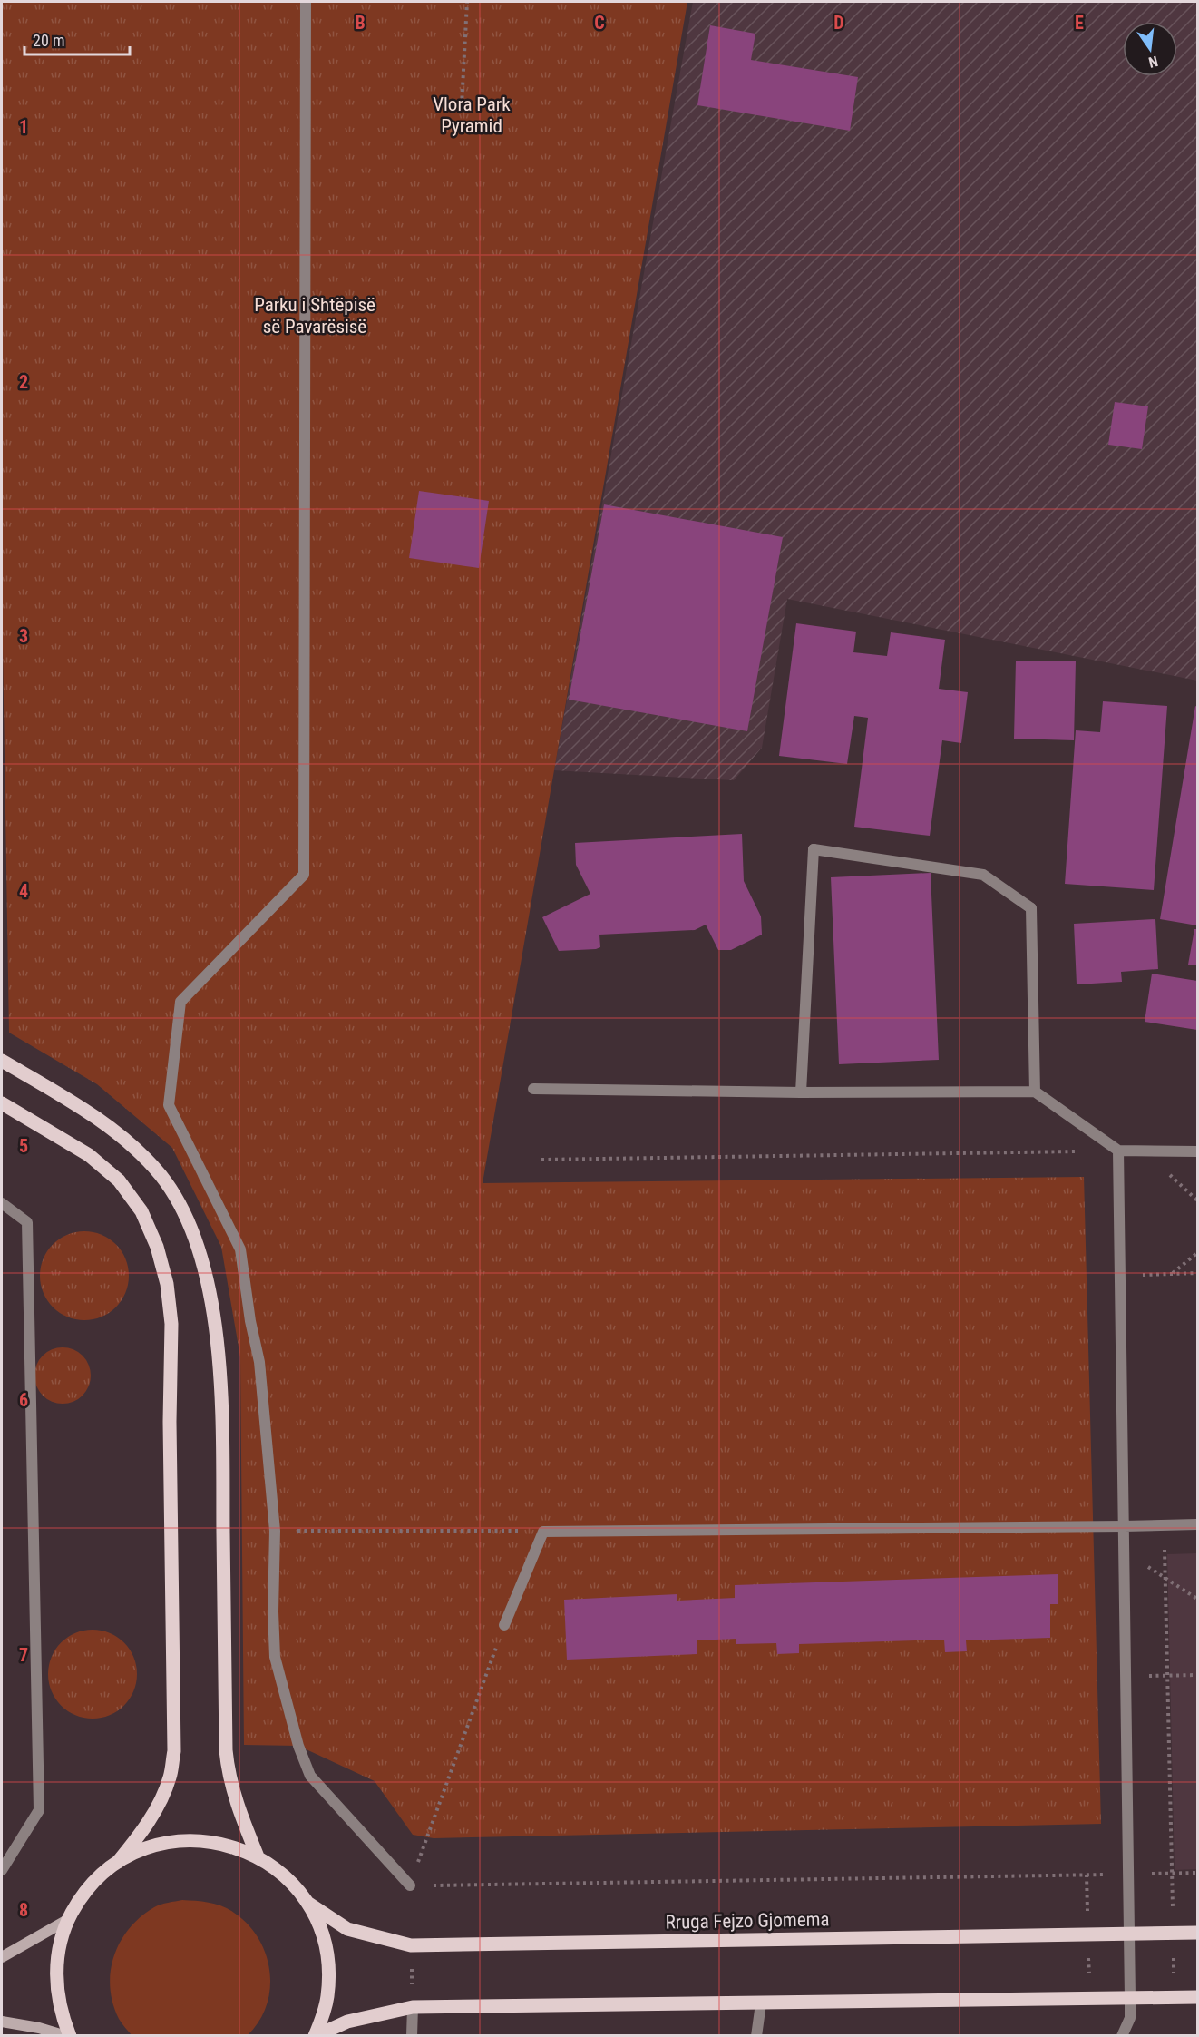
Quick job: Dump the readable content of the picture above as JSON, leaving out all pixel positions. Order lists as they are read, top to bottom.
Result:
{
  "streets": {
    "main road": ["Rruga Fejzo Gjomema"]
  },
  "parks": ["Vlora Park Pyramid", "Parku i Shtëpisë së Pavarësisë"],
  "scale_bar": "20 m",
  "north": "bottom",
  "grid": {
    "columns": [
      "B",
      "C",
      "D",
      "E"
    ],
    "rows": [
      "1",
      "2",
      "3",
      "4",
      "5",
      "6",
      "7",
      "8"
    ]
  }
}
